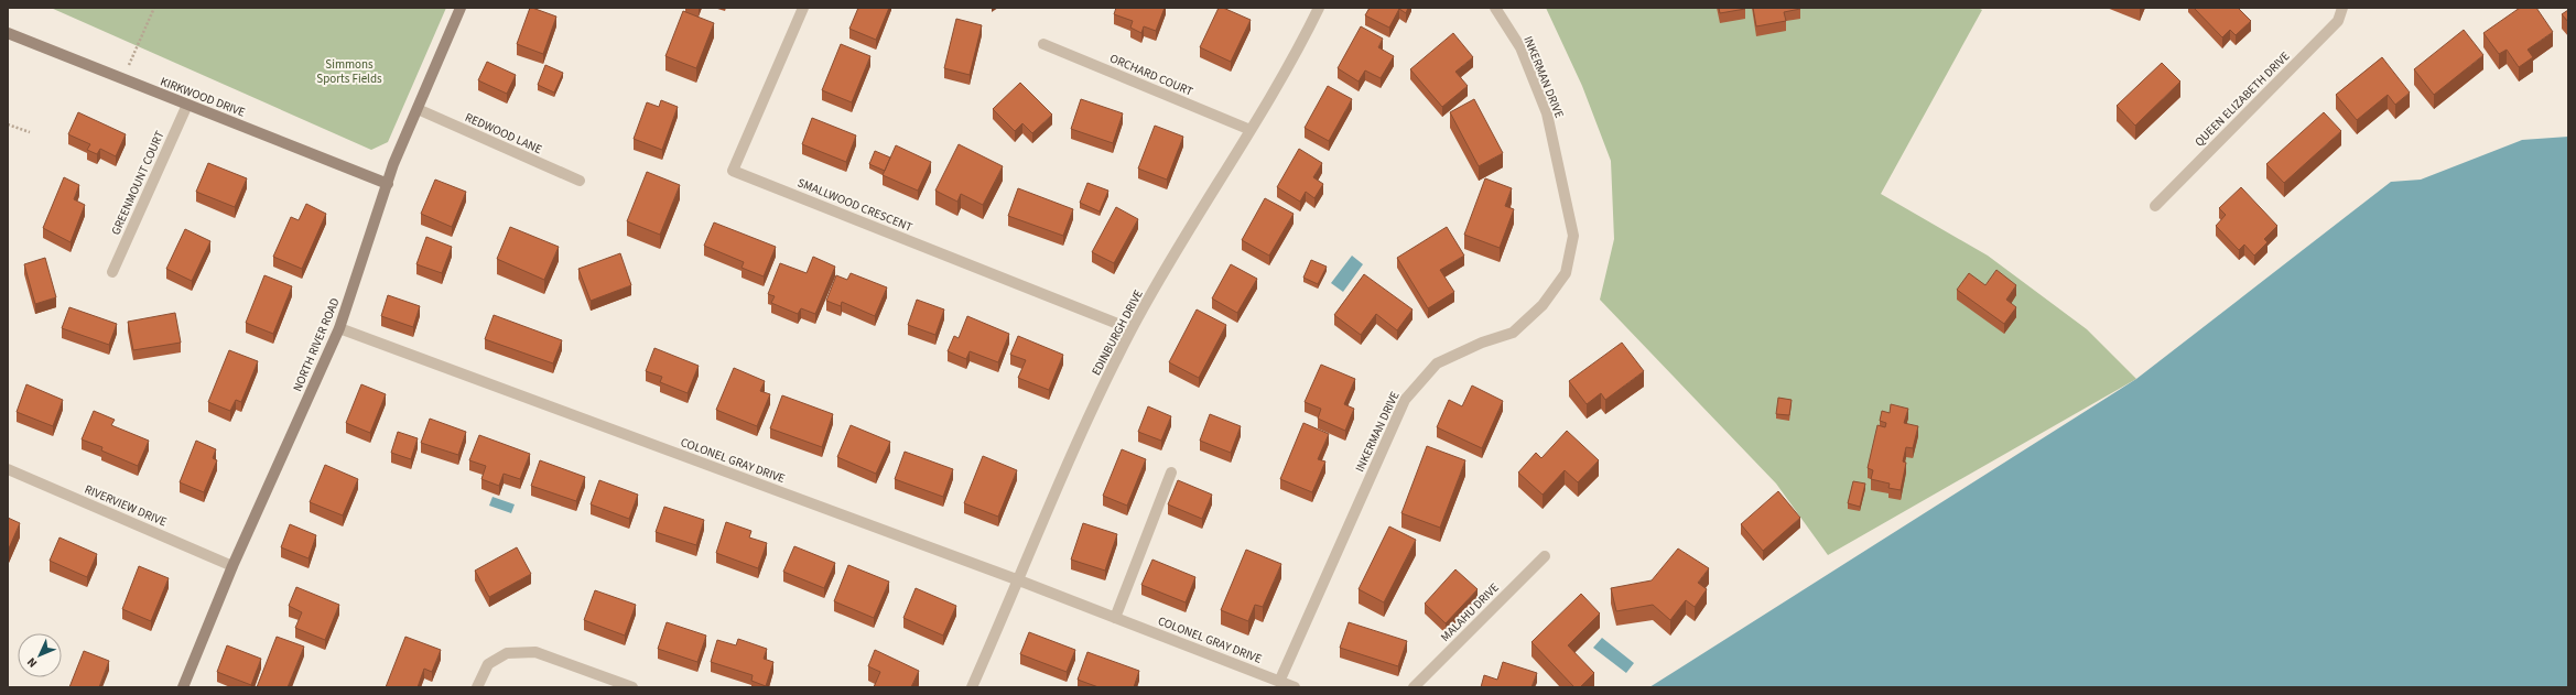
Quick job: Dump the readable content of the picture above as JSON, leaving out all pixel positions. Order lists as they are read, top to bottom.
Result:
{
  "streets": {
    "main road": ["KIRKWOOD DRIVE", "NORTH RIVER ROAD"],
    "street": [
      "ORCHARD COURT",
      "INKERMAN DRIVE",
      "QUEEN ELIZABETH DRIVE",
      "REDWOOD LANE",
      "GREENMOUNT COURT",
      "SMALLWOOD CRESCENT",
      "EDINBURGH DRIVE",
      "COLONEL GRAY DRIVE",
      "RIVERVIEW DRIVE",
      "MALAHU DRIVE"
    ]
  },
  "crossings": [
    ["ORCHARD COURT", "EDINBURGH DRIVE"],
    ["INKERMAN DRIVE", "COLONEL GRAY DRIVE"],
    ["KIRKWOOD DRIVE", "GREENMOUNT COURT"],
    ["KIRKWOOD DRIVE", "NORTH RIVER ROAD"],
    ["REDWOOD LANE", "NORTH RIVER ROAD"],
    ["SMALLWOOD CRESCENT", "EDINBURGH DRIVE"],
    ["EDINBURGH DRIVE", "COLONEL GRAY DRIVE"],
    ["NORTH RIVER ROAD", "COLONEL GRAY DRIVE"],
    ["NORTH RIVER ROAD", "RIVERVIEW DRIVE"]
  ],
  "parks": ["Simmons Sports Fields"],
  "north": "bottom left"
}
